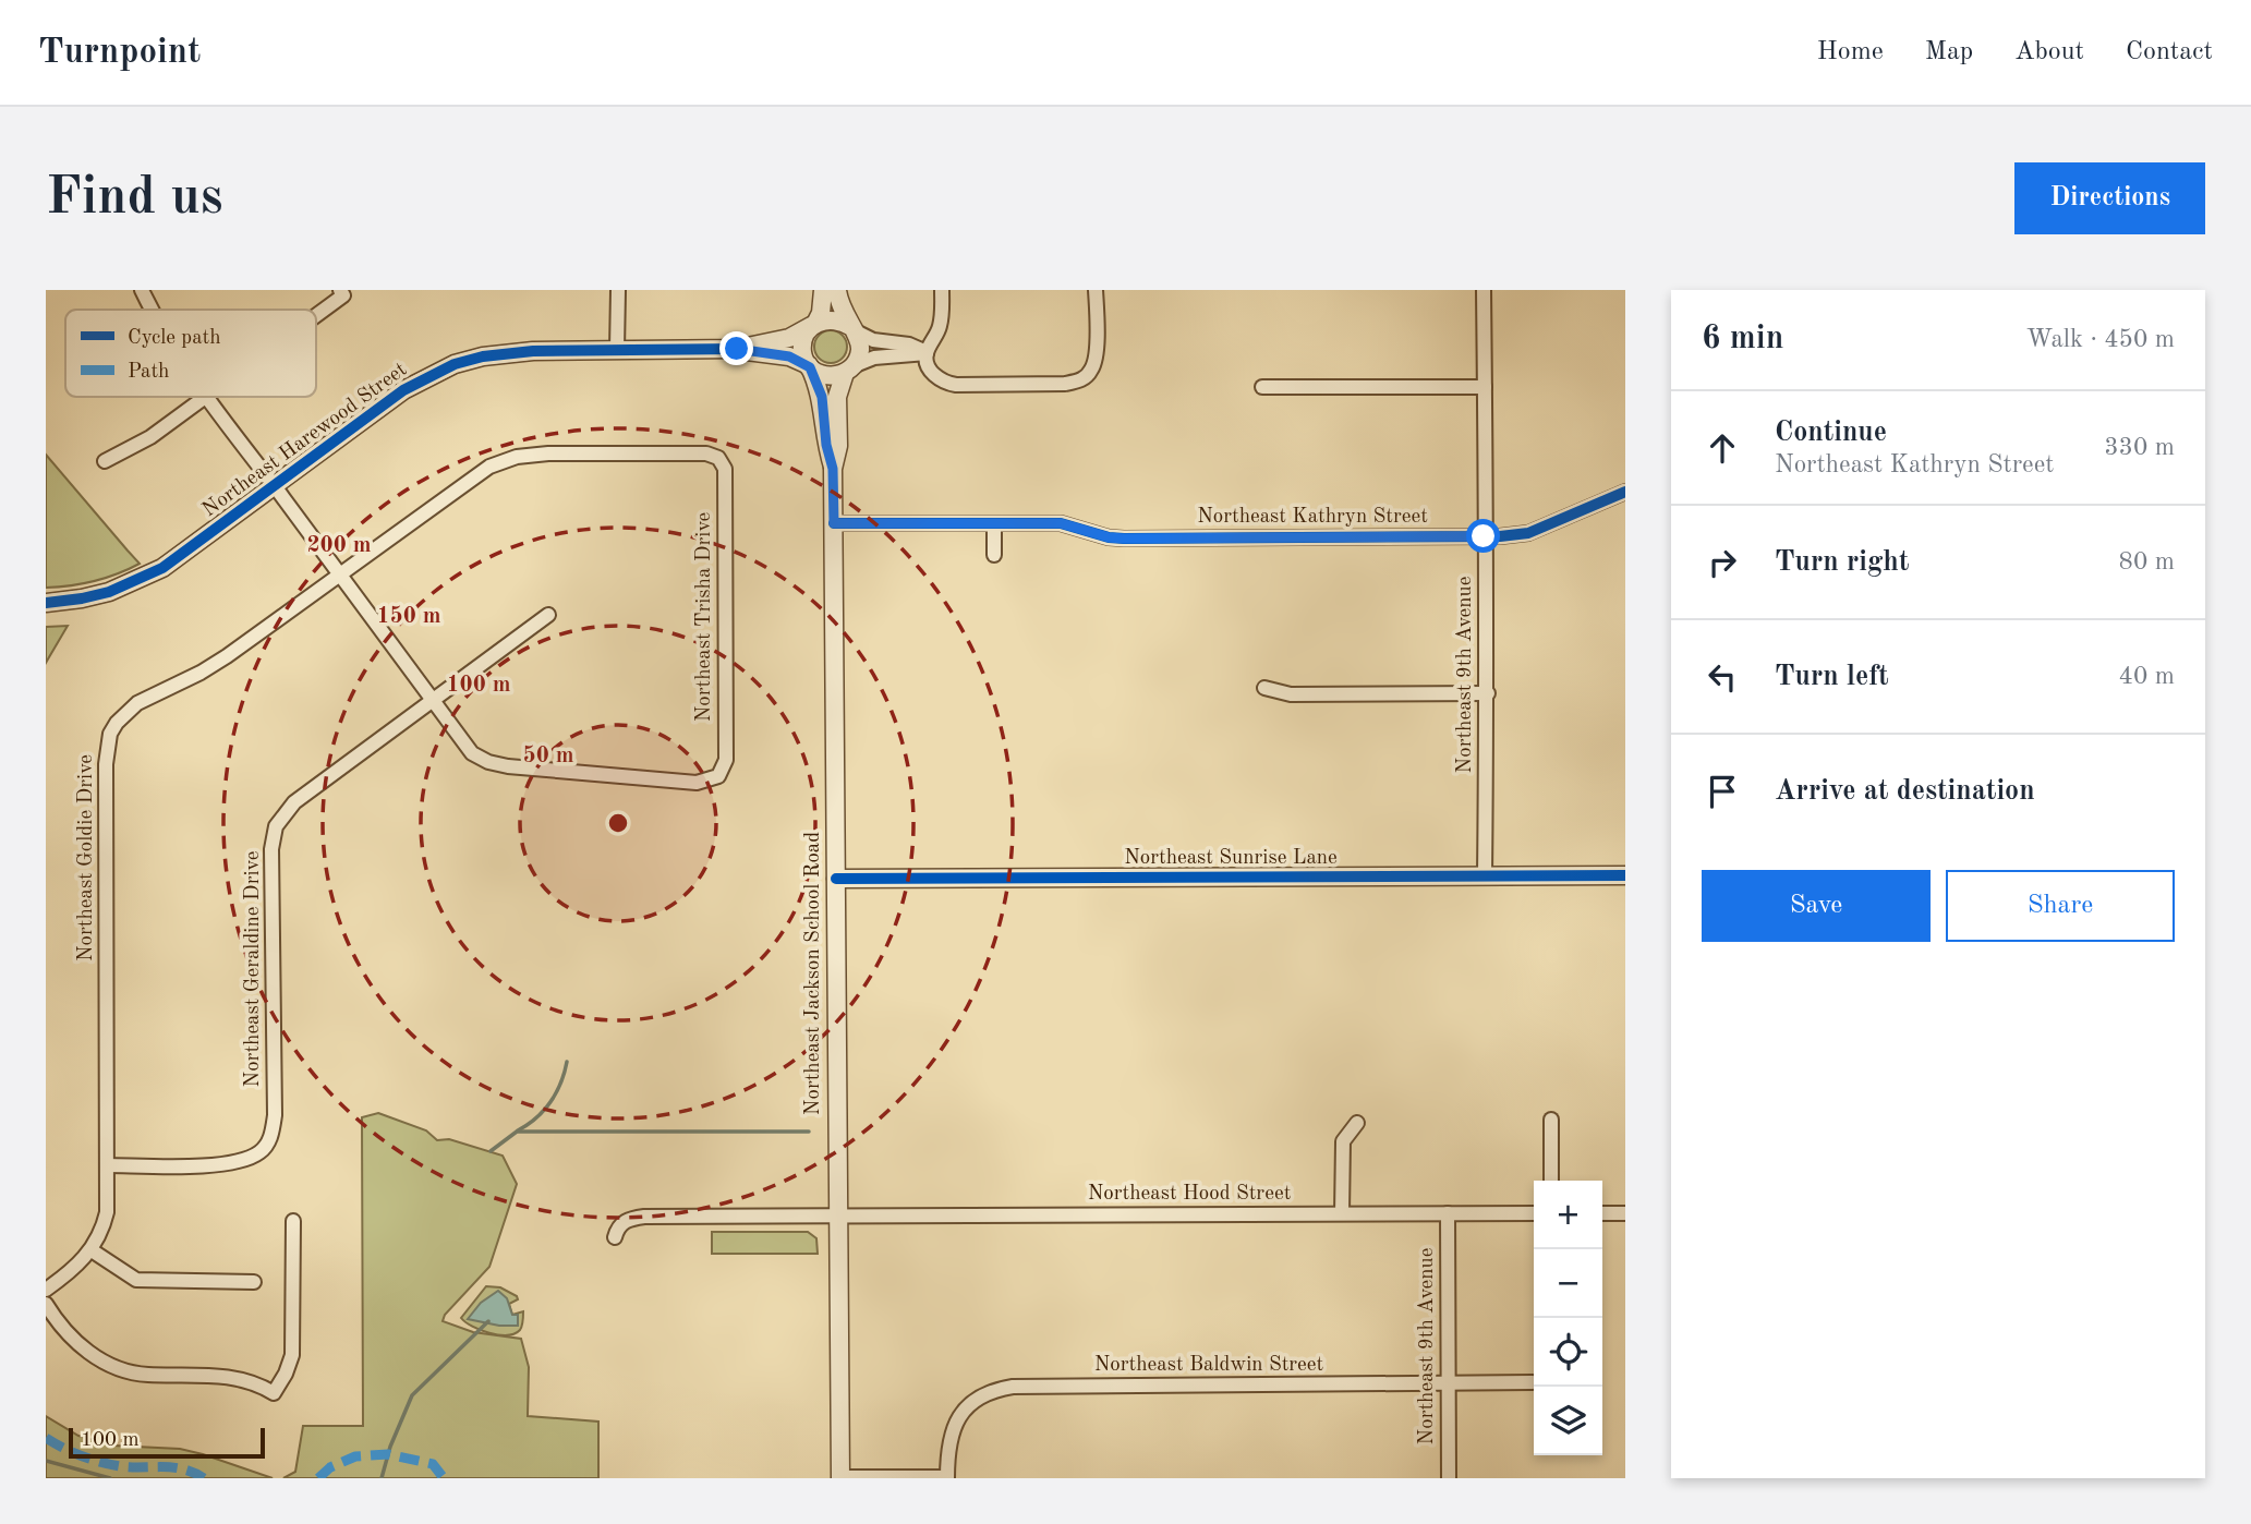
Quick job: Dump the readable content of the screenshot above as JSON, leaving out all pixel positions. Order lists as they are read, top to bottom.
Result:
{
  "streets": {
    "street": [
      "Northeast Harewood Street",
      "Northeast Kathryn Street",
      "Northeast Trisha Drive",
      "Northeast 9th Avenue",
      "Northeast Goldie Drive",
      "Northeast Sunrise Lane",
      "Northeast Geraldine Drive",
      "Northeast Jackson School Road",
      "Northeast Hood Street",
      "Northeast Baldwin Street"
    ]
  },
  "crossings": [
    ["Northeast Harewood Street", "Northeast Jackson School Road"],
    ["Northeast Kathryn Street", "Northeast 9th Avenue"],
    ["Northeast Kathryn Street", "Northeast Jackson School Road"],
    ["Northeast Trisha Drive", "Northeast Goldie Drive"],
    ["Northeast Trisha Drive", "Northeast Geraldine Drive"],
    ["Northeast 9th Avenue", "Northeast Sunrise Lane"],
    ["Northeast 9th Avenue", "Northeast Hood Street"],
    ["Northeast 9th Avenue", "Northeast Baldwin Street"],
    ["Northeast Goldie Drive", "Northeast Geraldine Drive"],
    ["Northeast Sunrise Lane", "Northeast Jackson School Road"],
    ["Northeast Jackson School Road", "Northeast Hood Street"]
  ],
  "legend": ["Cycle path", "Path"],
  "scale_bar": "100 m",
  "page": {
    "header": "Turnpoint",
    "nav": [
      "Home",
      "Map",
      "About",
      "Contact"
    ],
    "buttons": [
      "Directions",
      ["Save", "Share"]
    ],
    "title": "Find us",
    "heading": ["6 min", "Walk · 450 m"],
    "list": [
      ["Continue", "Northeast Kathryn Street", "330 m"],
      ["Turn right", "80 m"],
      ["Turn left", "40 m"],
      "Arrive at destination"
    ],
    "map_buttons": ["+", "−"],
    "scale": "100 m"
  },
  "rings": [
    "200 m",
    "150 m",
    "100 m",
    "50 m"
  ]
}
